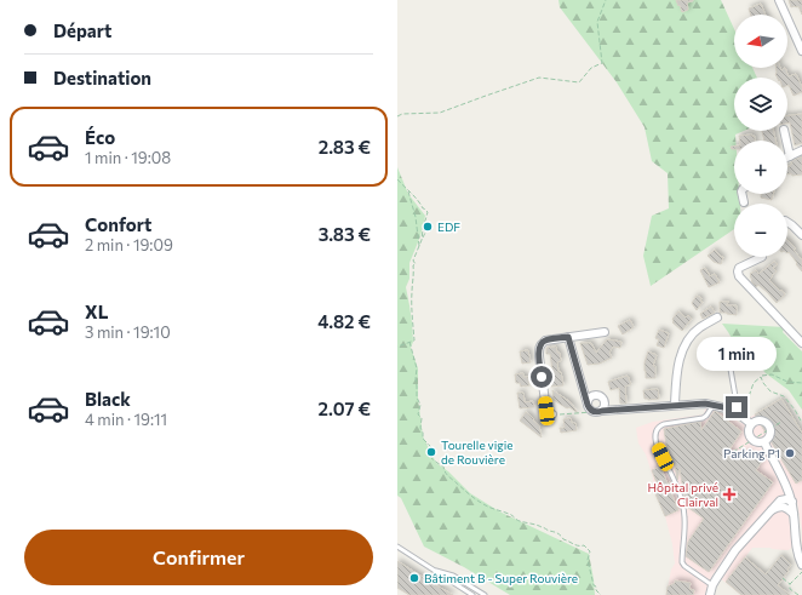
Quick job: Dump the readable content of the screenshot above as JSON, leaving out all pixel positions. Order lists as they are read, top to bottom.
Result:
{
  "places": {
    "other": [
      "EDF",
      "Tourelle vigie de Rouvière",
      "Parking P1",
      "Bâtiment B - Super Rouvière"
    ],
    "health": ["Hôpital privé Clairval"]
  },
  "north": "left",
  "page": {
    "banner": ["Départ", "Destination"],
    "map_buttons": ["+", "−"],
    "list": [
      {
        "name": "Éco",
        "note": "1 min · 19:08",
        "value": "2.83 €"
      },
      {
        "name": "Confort",
        "note": "2 min · 19:09",
        "value": "3.83 €"
      },
      {
        "name": "XL",
        "note": "3 min · 19:10",
        "value": "4.82 €"
      },
      {
        "name": "Black",
        "note": "4 min · 19:11",
        "value": "2.07 €"
      }
    ],
    "bubble": "1 min",
    "buttons": "Confirmer"
  }
}
